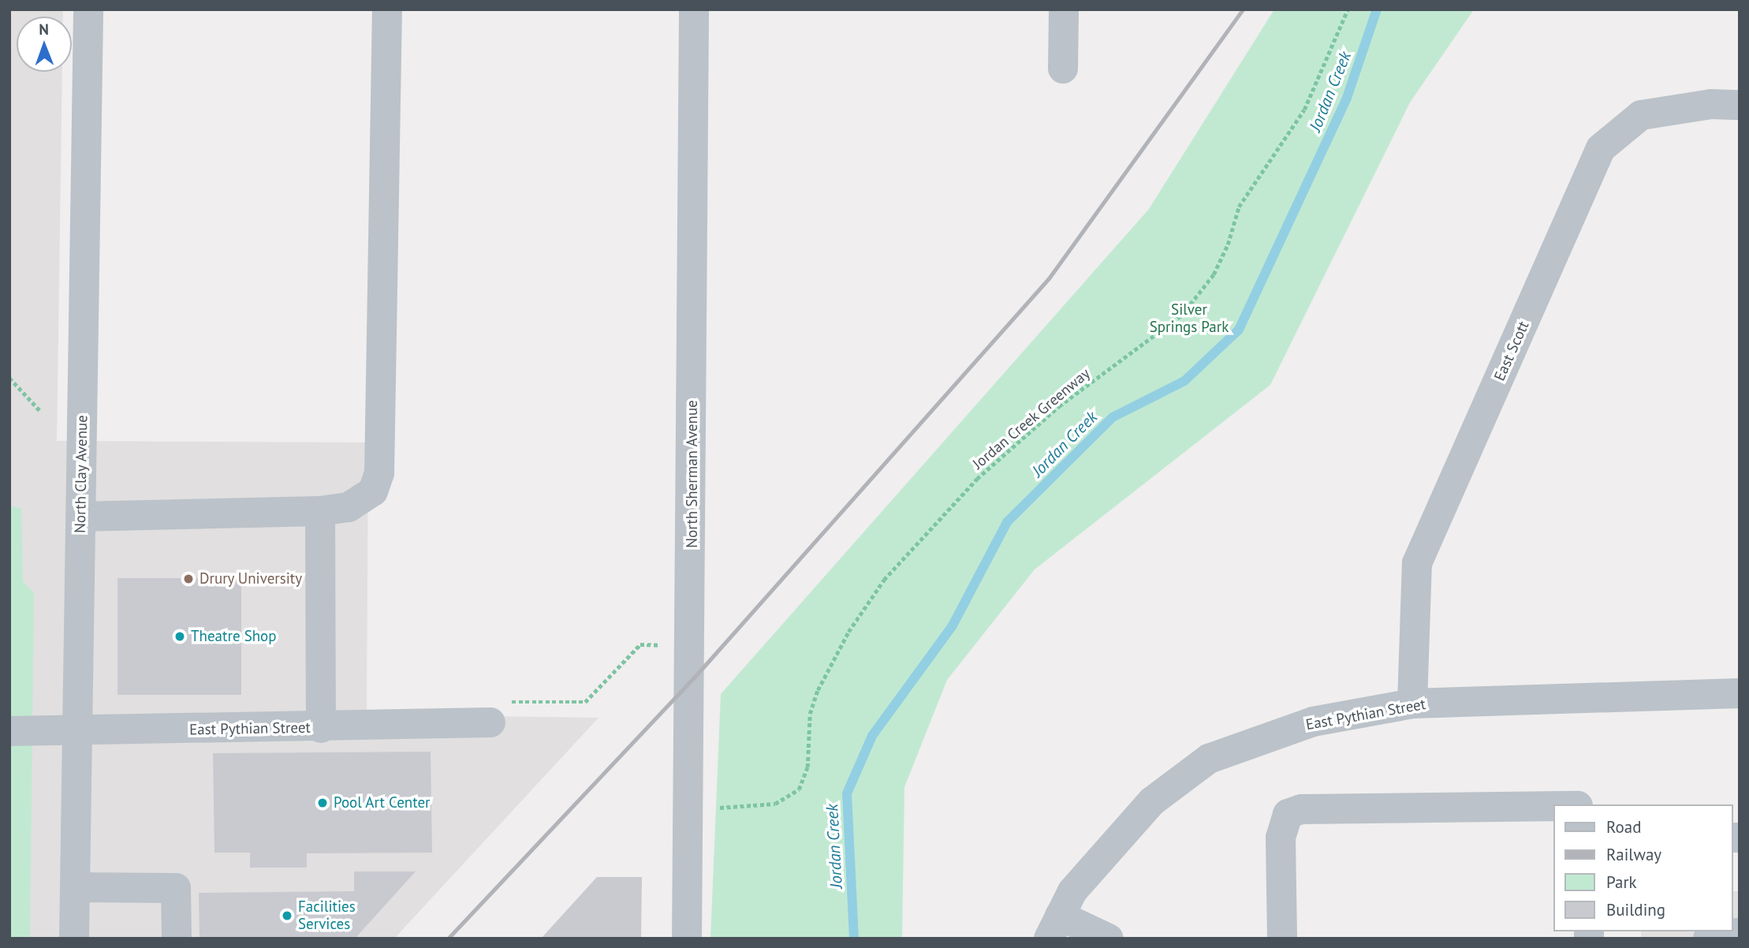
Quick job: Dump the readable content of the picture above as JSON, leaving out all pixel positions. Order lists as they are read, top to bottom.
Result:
{
  "streets": {
    "street": [
      "East Scott",
      "North Clay Avenue",
      "North Sherman Avenue",
      "East Pythian Street"
    ],
    "path": ["Jordan Creek Greenway"]
  },
  "crossings": [
    ["East Scott", "East Pythian Street"],
    ["North Clay Avenue", "East Pythian Street"]
  ],
  "water": ["Jordan Creek"],
  "parks": ["Silver Springs Park"],
  "places": [
    "Drury University",
    "Theatre Shop",
    "Pool Art Center",
    "Facilities Services"
  ],
  "legend": [
    "Road",
    "Railway",
    "Park",
    "Building"
  ],
  "north": "top"
}
